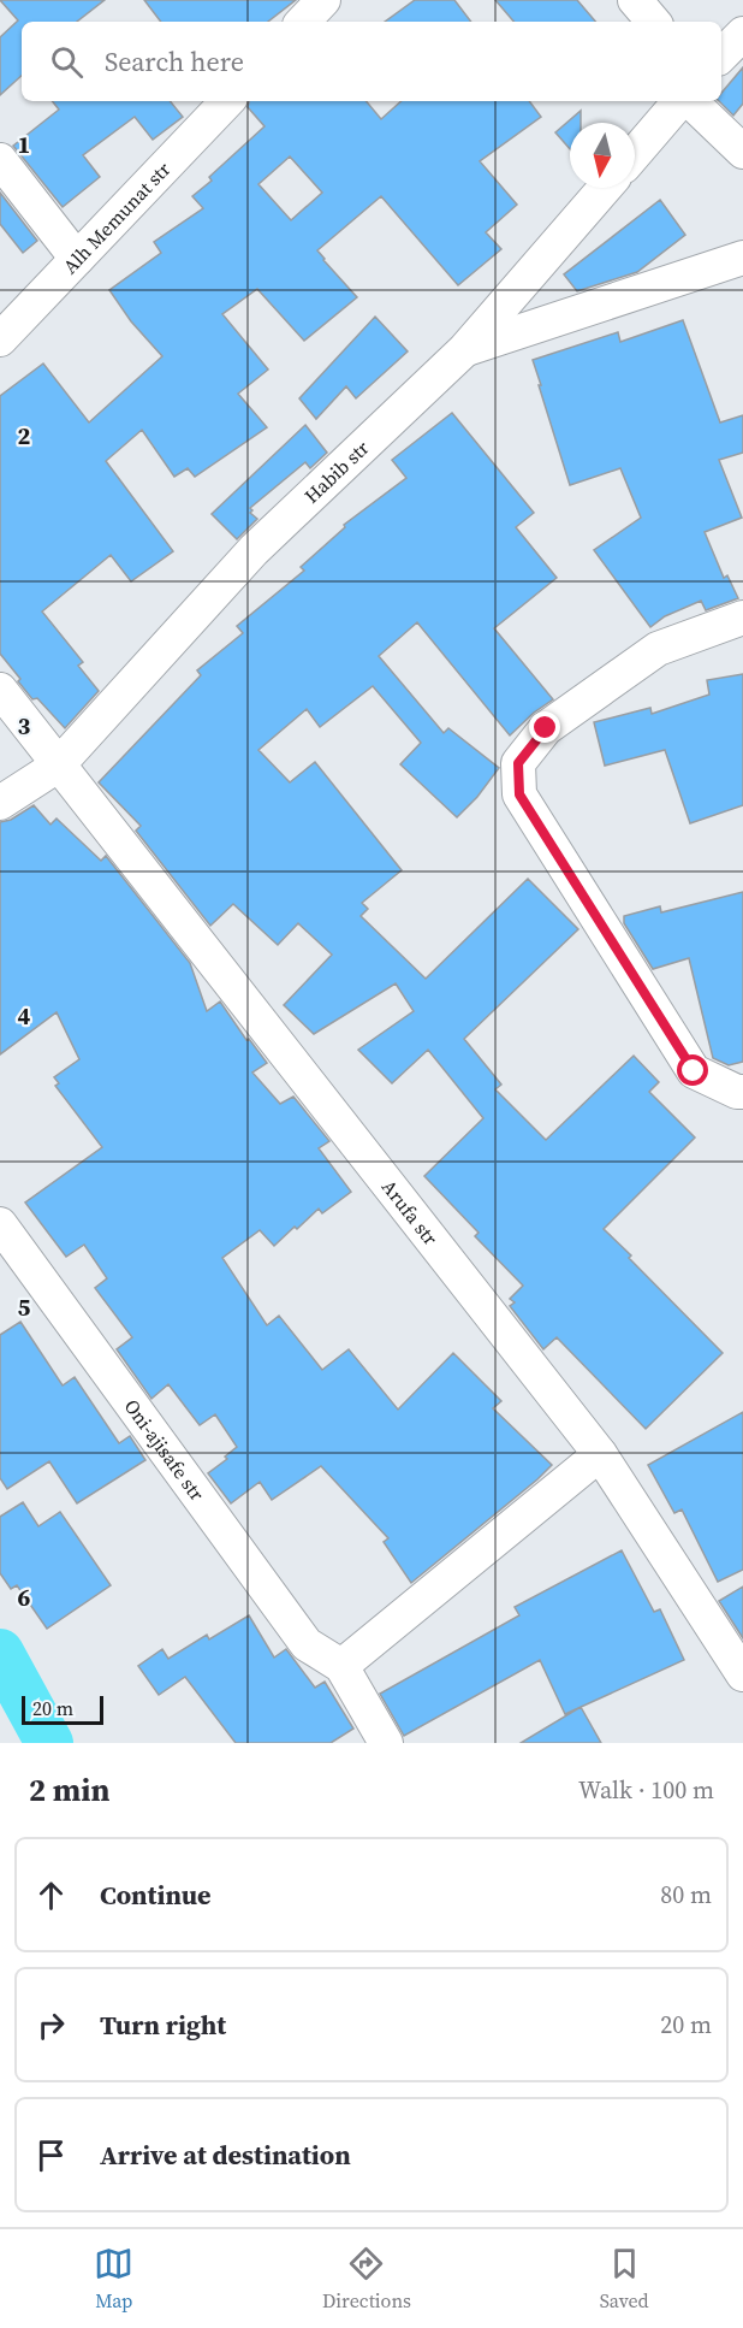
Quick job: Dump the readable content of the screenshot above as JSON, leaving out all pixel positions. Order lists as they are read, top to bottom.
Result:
{
  "streets": {
    "street": [
      "Alh Memunat str",
      "Habib str",
      "Arufa str",
      "Oni-ajisafe str"
    ]
  },
  "crossings": [
    ["Habib str", "Arufa str"]
  ],
  "scale_bar": "20 m",
  "north": "bottom",
  "page": {
    "search": "Search here",
    "scale": "20 m",
    "heading": ["2 min", "Walk · 100 m"],
    "list": [
      ["Continue", "80 m"],
      ["Turn right", "20 m"],
      "Arrive at destination"
    ],
    "nav": ["Map", "Directions", "Saved"]
  },
  "grid": {
    "rows": [
      "1",
      "2",
      "3",
      "4",
      "5",
      "6"
    ]
  }
}
